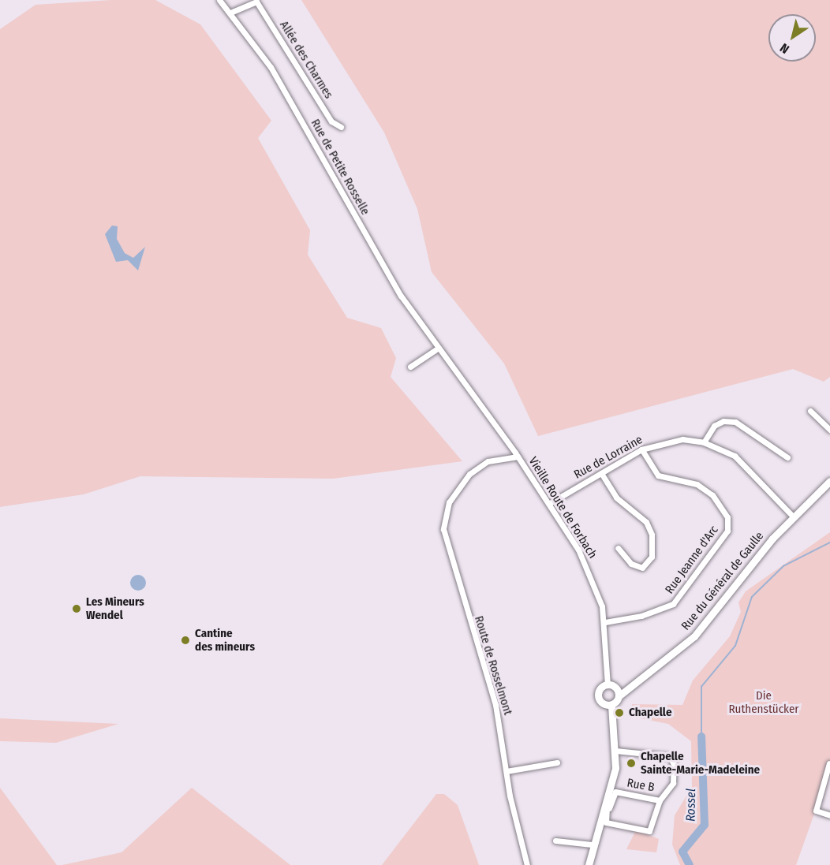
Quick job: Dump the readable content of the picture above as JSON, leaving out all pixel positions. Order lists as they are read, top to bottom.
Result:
{
  "streets": {
    "main road": ["Rue du Général de Gaulle"],
    "street": [
      "Allée des Charmes",
      "Rue de Petite Rosselle",
      "Rue de Lorraine",
      "Vieille Route de Forbach",
      "Rue Jeanne d'Arc",
      "Route de Rosselmont",
      "Rue B"
    ]
  },
  "crossings": [
    ["Allée des Charmes", "Rue de Petite Rosselle"],
    ["Rue de Petite Rosselle", "Vieille Route de Forbach"],
    ["Rue de Lorraine", "Vieille Route de Forbach"],
    ["Rue de Lorraine", "Rue Jeanne d'Arc"],
    ["Rue de Lorraine", "Rue du Général de Gaulle"],
    ["Vieille Route de Forbach", "Rue Jeanne d'Arc"],
    ["Vieille Route de Forbach", "Rue du Général de Gaulle"],
    ["Vieille Route de Forbach", "Route de Rosselmont"]
  ],
  "water": ["Rossel"],
  "parks": ["Die Ruthenstücker"],
  "places": [
    "Les Mineurs Wendel",
    "Cantine des mineurs",
    "Chapelle",
    "Chapelle Sainte-Marie-Madeleine"
  ],
  "north": "bottom left"
}
